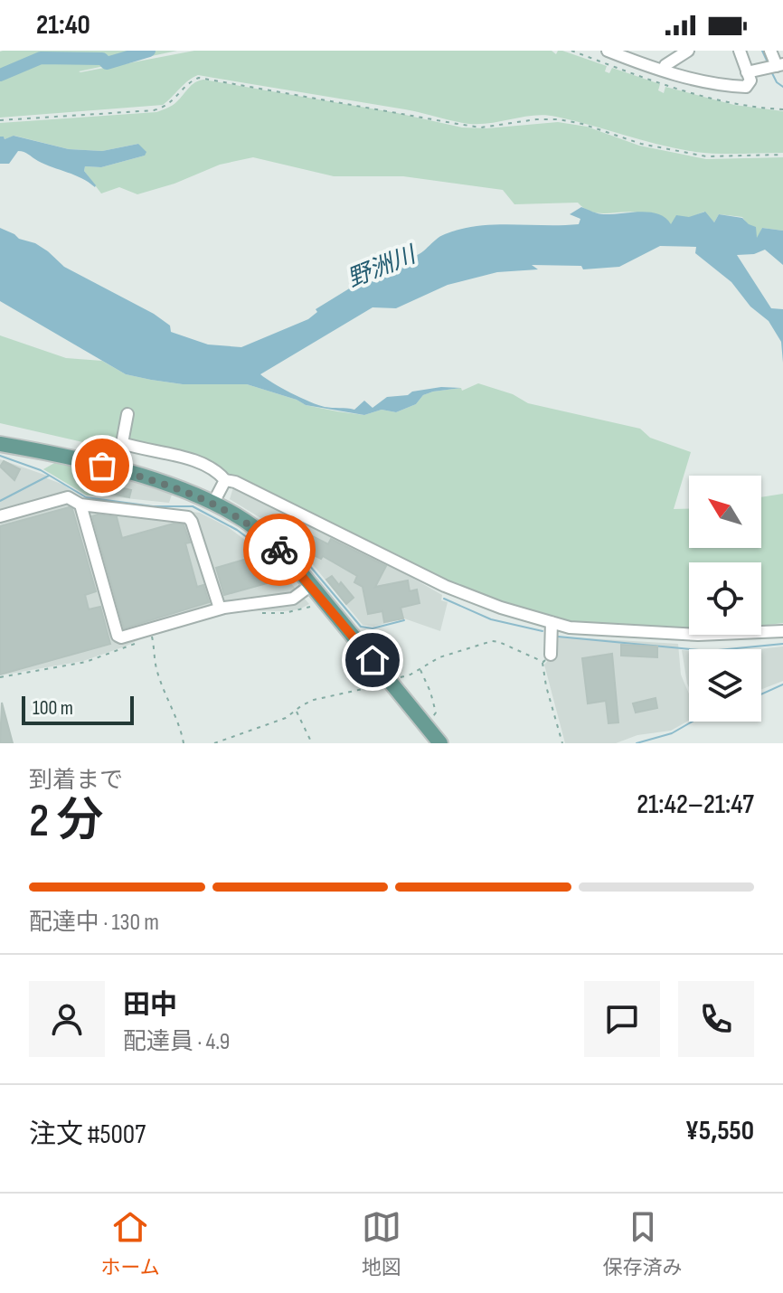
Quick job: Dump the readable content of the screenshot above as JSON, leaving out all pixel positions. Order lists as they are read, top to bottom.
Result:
{
  "water": ["野洲川"],
  "scale_bar": "100 m",
  "north": "top left",
  "page": {
    "status": "21:40",
    "scale": "100 m",
    "heading": ["2 分", "到着まで", "21:42–21:47"],
    "panel": [
      "田中",
      "配達員 · 4.9",
      "注文 #5007",
      "¥5,550"
    ],
    "bar": "配達中 · 130 m",
    "tabs": ["ホーム", "地図", "保存済み"]
  }
}
